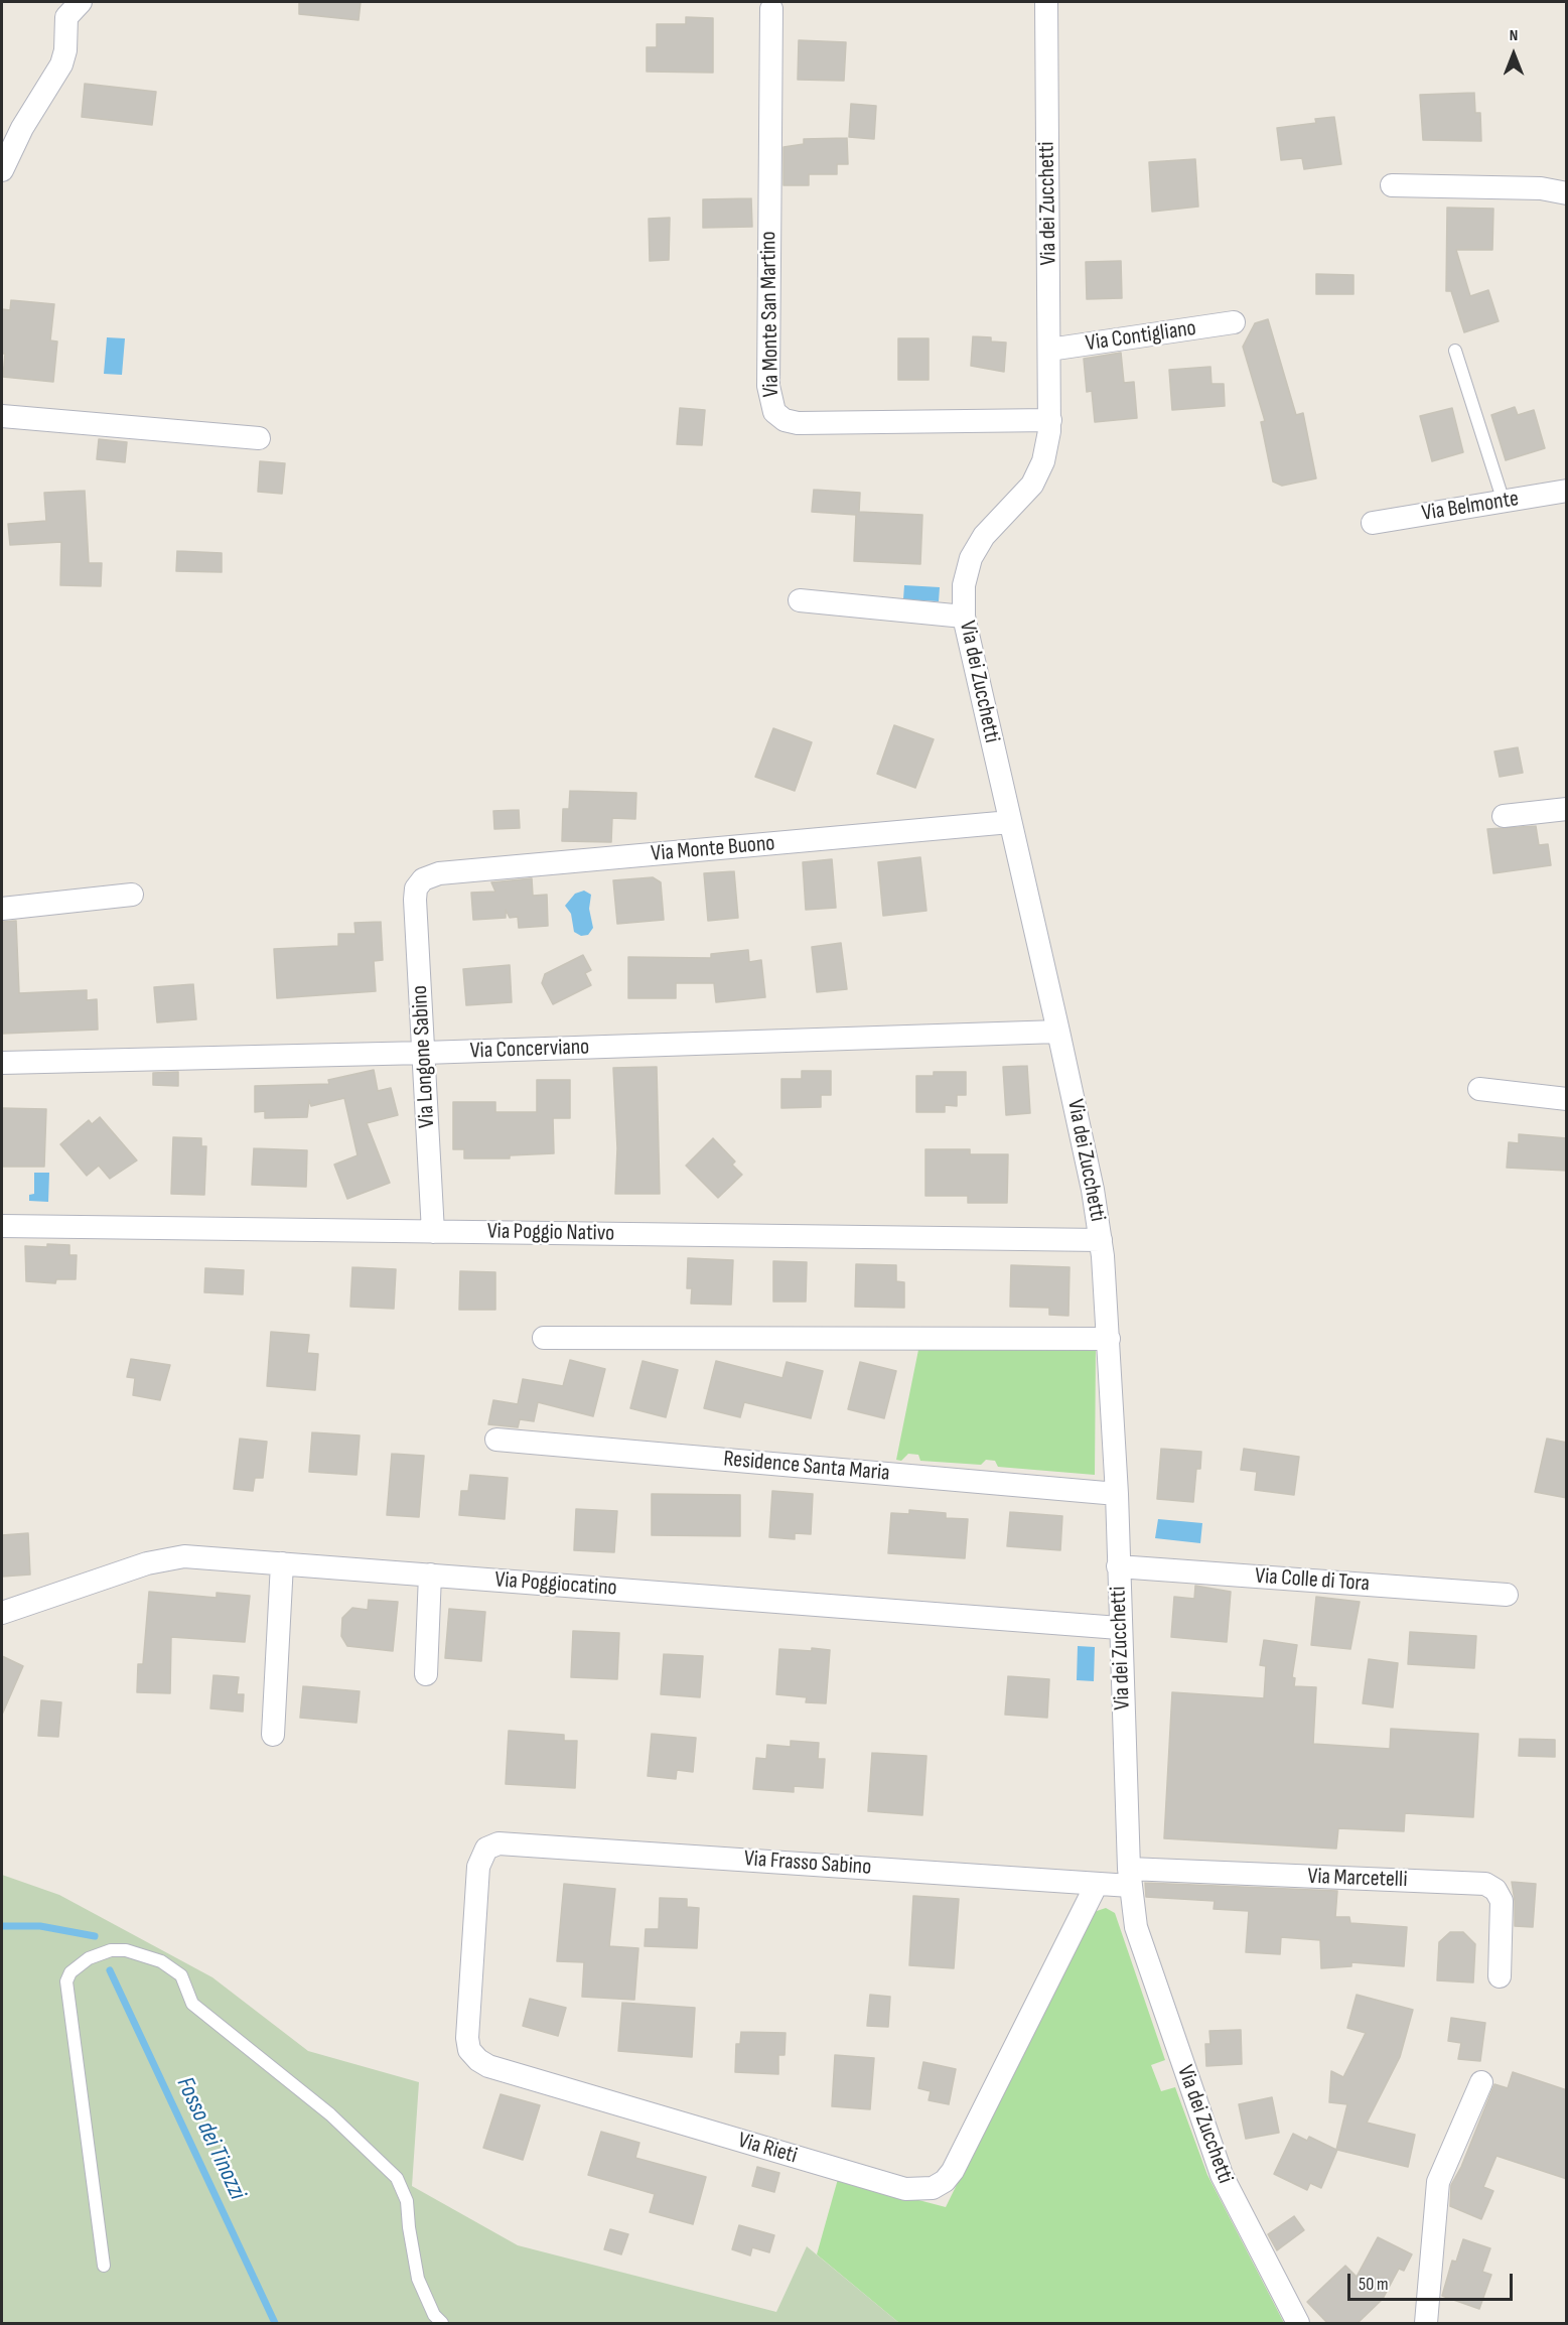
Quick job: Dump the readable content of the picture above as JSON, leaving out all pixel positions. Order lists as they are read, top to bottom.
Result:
{
  "streets": {
    "street": [
      "Via dei Zucchetti",
      "Via Monte San Martino",
      "Via Contigliano",
      "Via Belmonte",
      "Via Monte Buono",
      "Via Concerviano",
      "Via Longone Sabino",
      "Via Poggio Nativo",
      "Residence Santa Maria",
      "Via Colle di Tora",
      "Via Poggiocatino",
      "Via Frasso Sabino",
      "Via Marcetelli",
      "Via Rieti"
    ]
  },
  "crossings": [
    ["Via dei Zucchetti", "Via Monte San Martino"],
    ["Via dei Zucchetti", "Via Contigliano"],
    ["Via dei Zucchetti", "Via Monte Buono"],
    ["Via dei Zucchetti", "Via Concerviano"],
    ["Via dei Zucchetti", "Via Poggio Nativo"],
    ["Via dei Zucchetti", "Residence Santa Maria"],
    ["Via dei Zucchetti", "Via Colle di Tora"],
    ["Via dei Zucchetti", "Via Poggiocatino"],
    ["Via dei Zucchetti", "Via Frasso Sabino"],
    ["Via dei Zucchetti", "Via Marcetelli"],
    ["Via Monte Buono", "Via Longone Sabino"],
    ["Via Concerviano", "Via Longone Sabino"],
    ["Via Longone Sabino", "Via Poggio Nativo"],
    ["Via Frasso Sabino", "Via Marcetelli"],
    ["Via Frasso Sabino", "Via Rieti"]
  ],
  "water": ["Fosso dei Tinozzi"],
  "scale_bar": "50 m",
  "north": "top"
}
